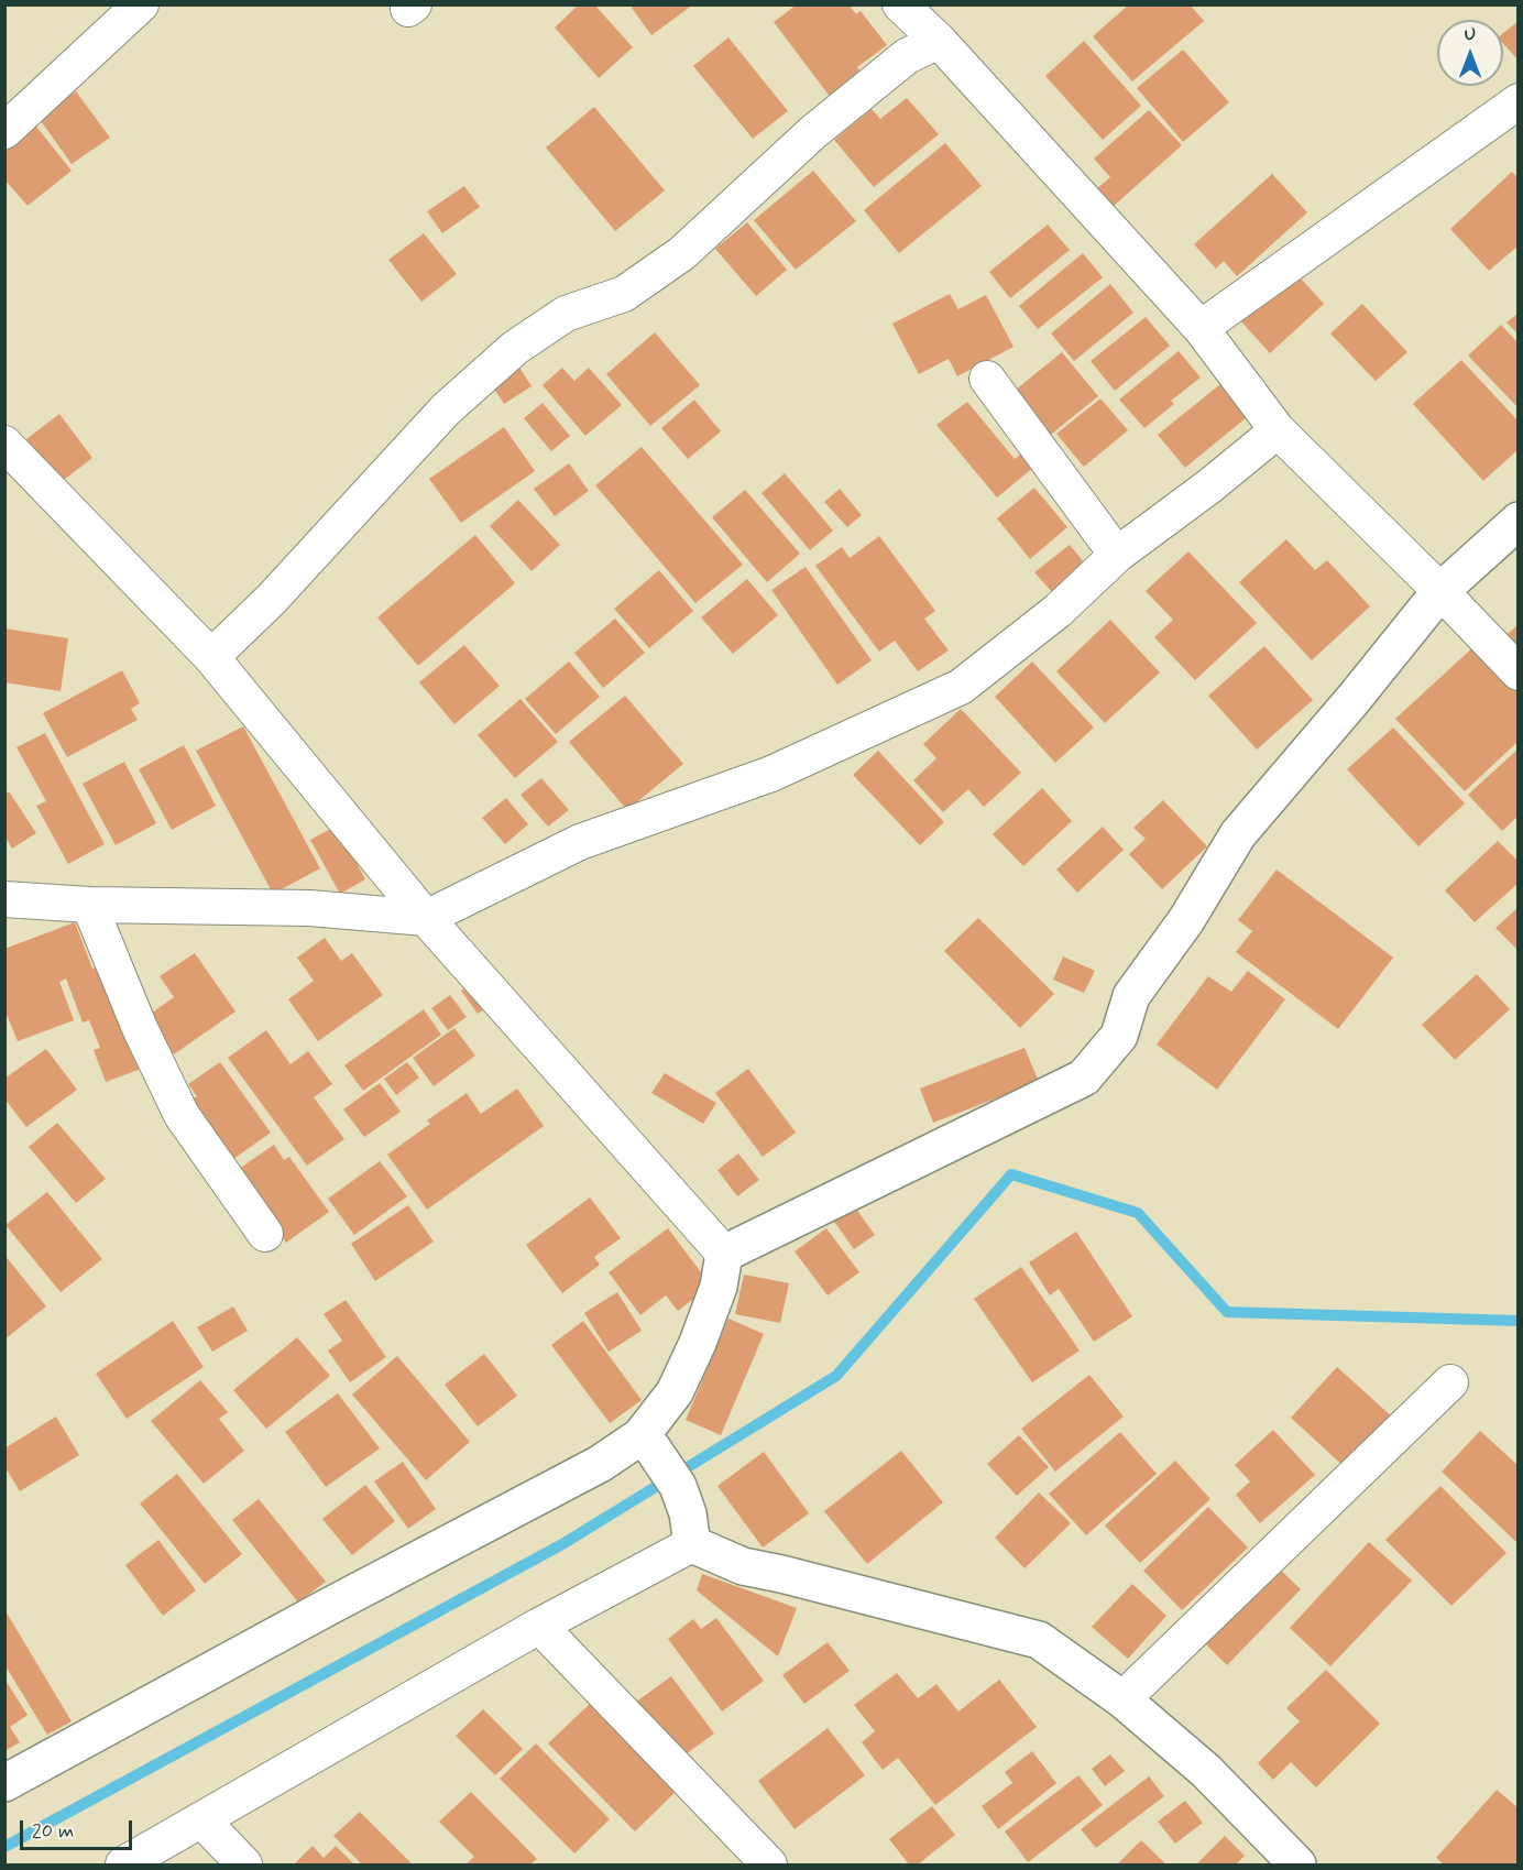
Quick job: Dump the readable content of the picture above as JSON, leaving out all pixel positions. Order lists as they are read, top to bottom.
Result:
{
  "scale_bar": "20 m",
  "north": "top"
}
